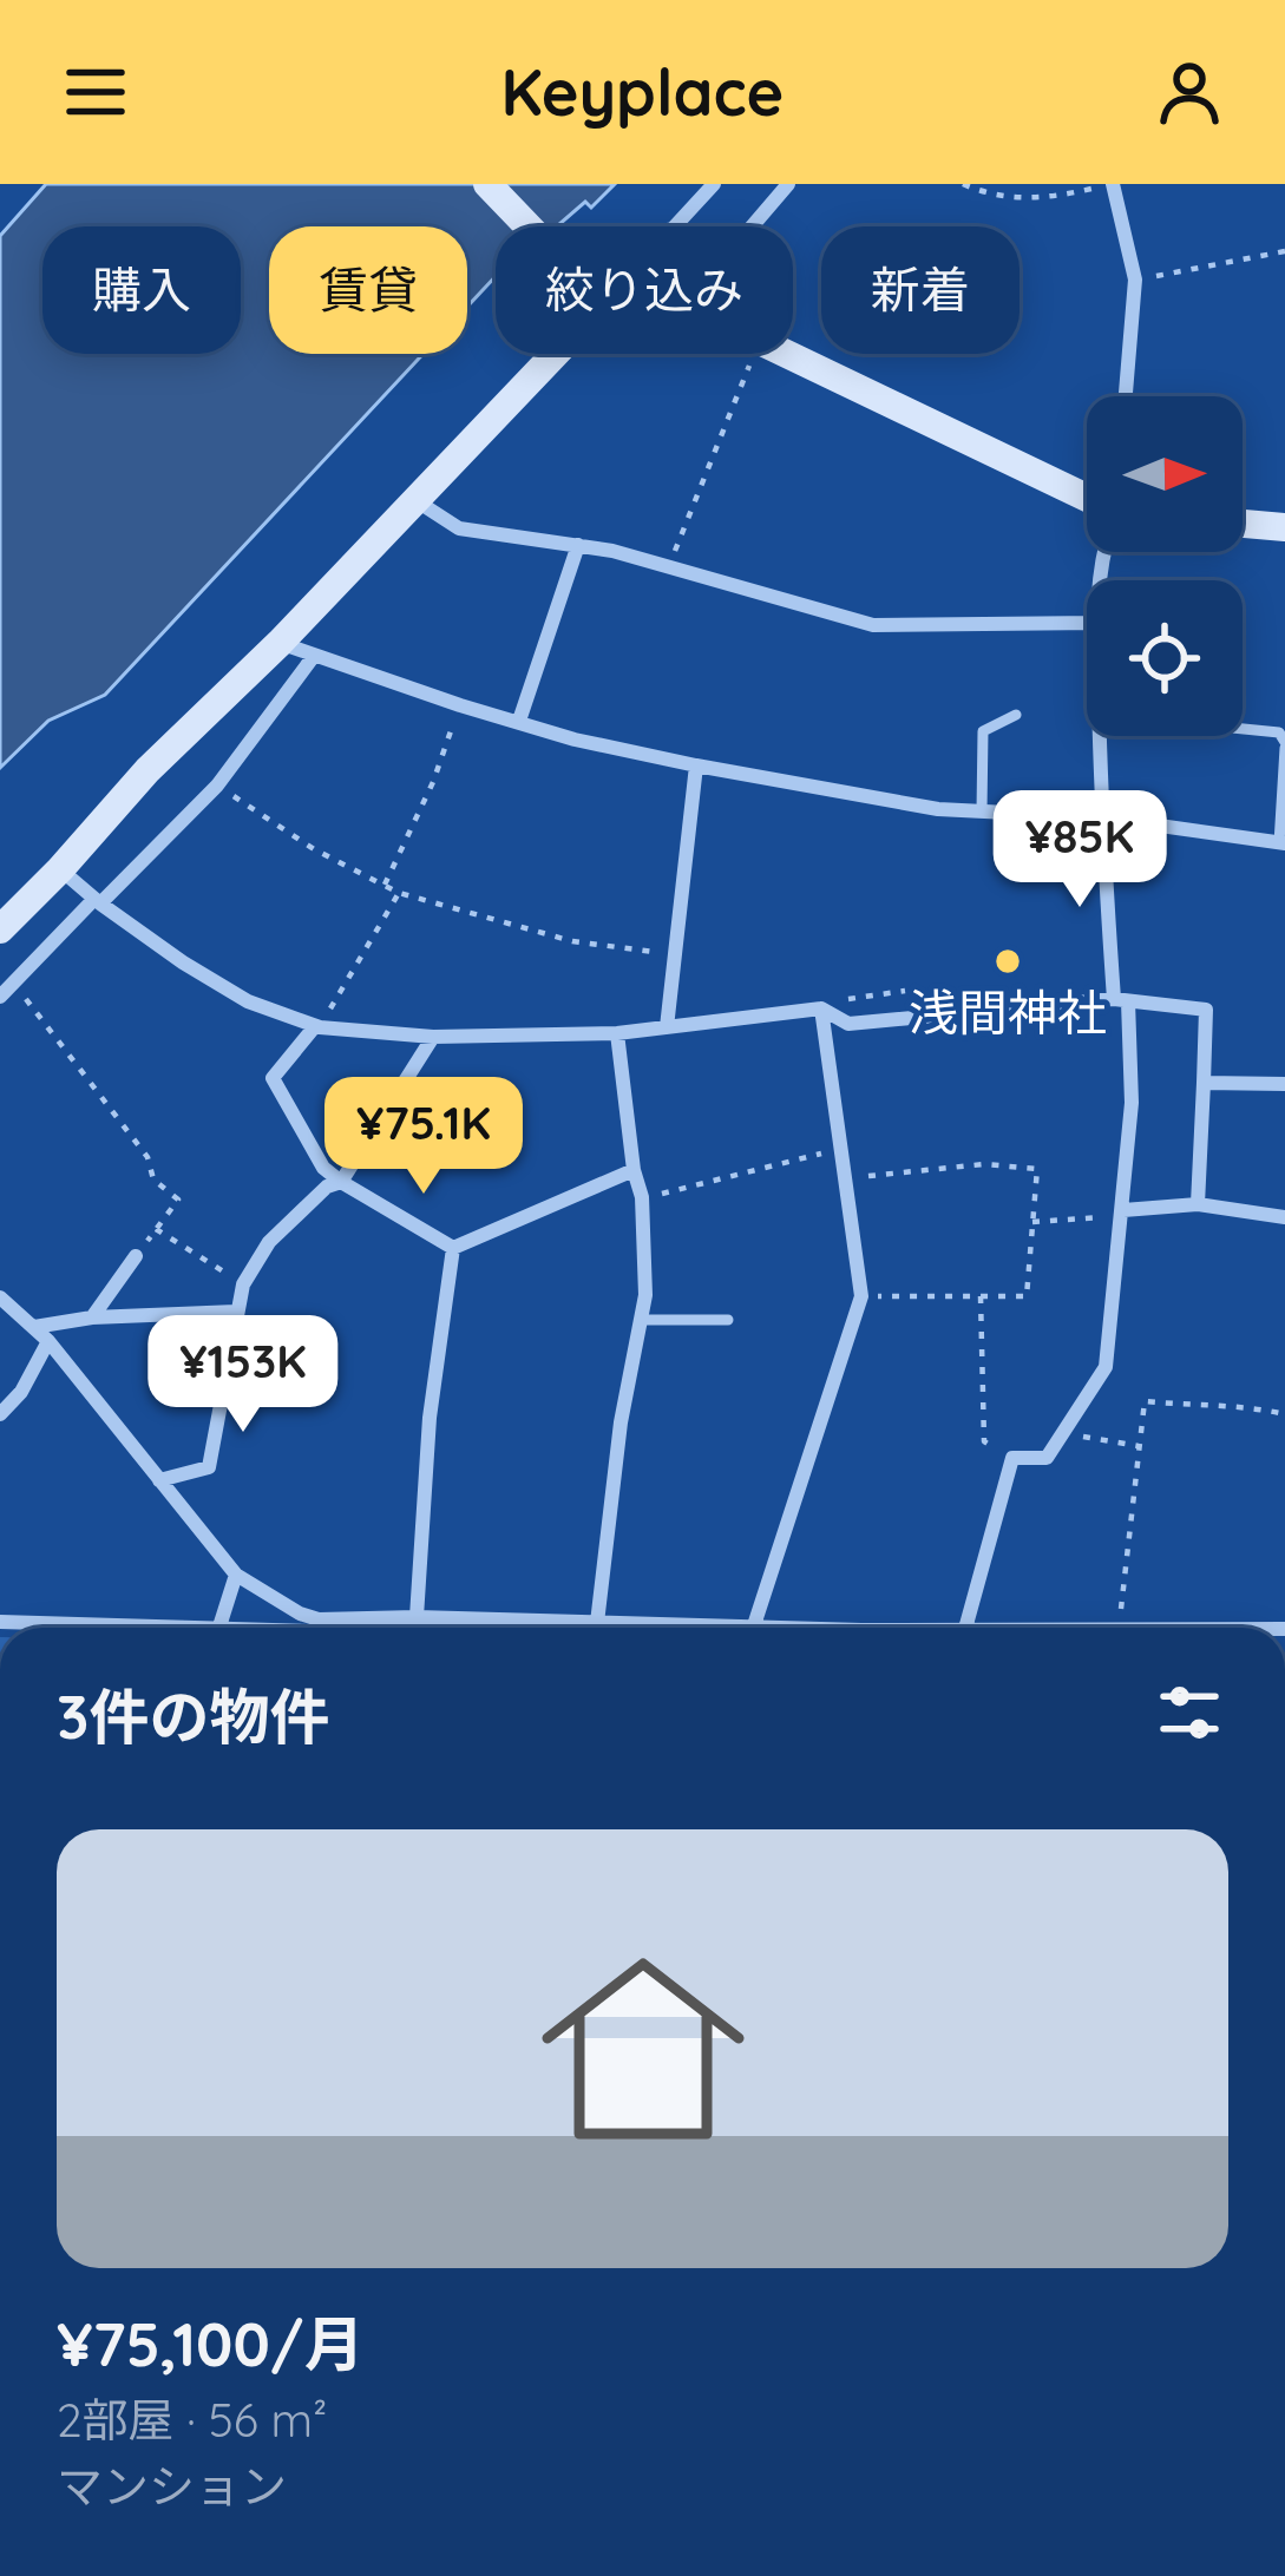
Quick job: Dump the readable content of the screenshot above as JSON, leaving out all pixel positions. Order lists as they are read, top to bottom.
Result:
{
  "places": ["浅間神社"],
  "north": "right",
  "page": {
    "header": "Keyplace",
    "chip": [
      "購入",
      "賃貸",
      "絞り込み",
      "新着"
    ],
    "price": ["¥85K", "¥75.1K", "¥153K"],
    "heading": "3件の物件",
    "list": [
      {
        "name": "¥75,100/月",
        "note": "2部屋 · 56 m² · マンション"
      }
    ]
  }
}
